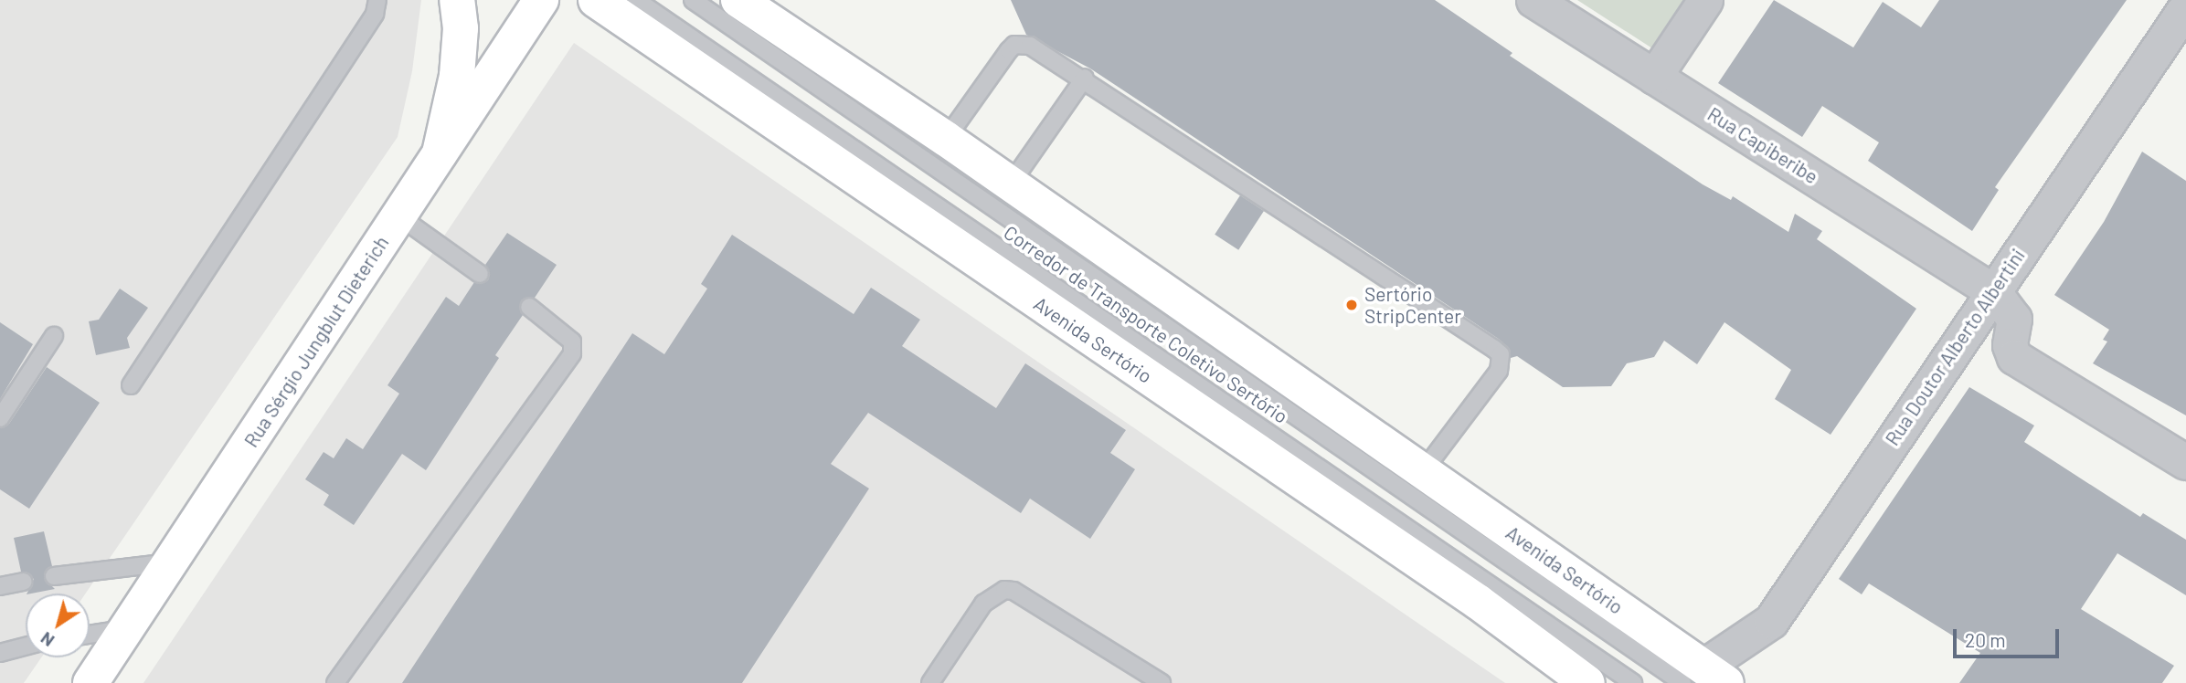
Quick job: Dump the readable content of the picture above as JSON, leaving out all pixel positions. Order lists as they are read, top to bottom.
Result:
{
  "streets": {
    "main road": ["Avenida Sertório", "Rua Sérgio Jungblut Dieterich"],
    "street": ["Rua Capiberibe", "Rua Doutor Alberto Albertini"],
    "lane": ["Corredor de Transporte Coletivo Sertório"]
  },
  "crossings": [
    ["Rua Capiberibe", "Rua Doutor Alberto Albertini"],
    ["Corredor de Transporte Coletivo Sertório", "Avenida Sertório"],
    ["Corredor de Transporte Coletivo Sertório", "Rua Doutor Alberto Albertini"],
    ["Avenida Sertório", "Rua Doutor Alberto Albertini"]
  ],
  "places": ["Sertório StripCenter"],
  "scale_bar": "20 m",
  "north": "bottom left"
}
